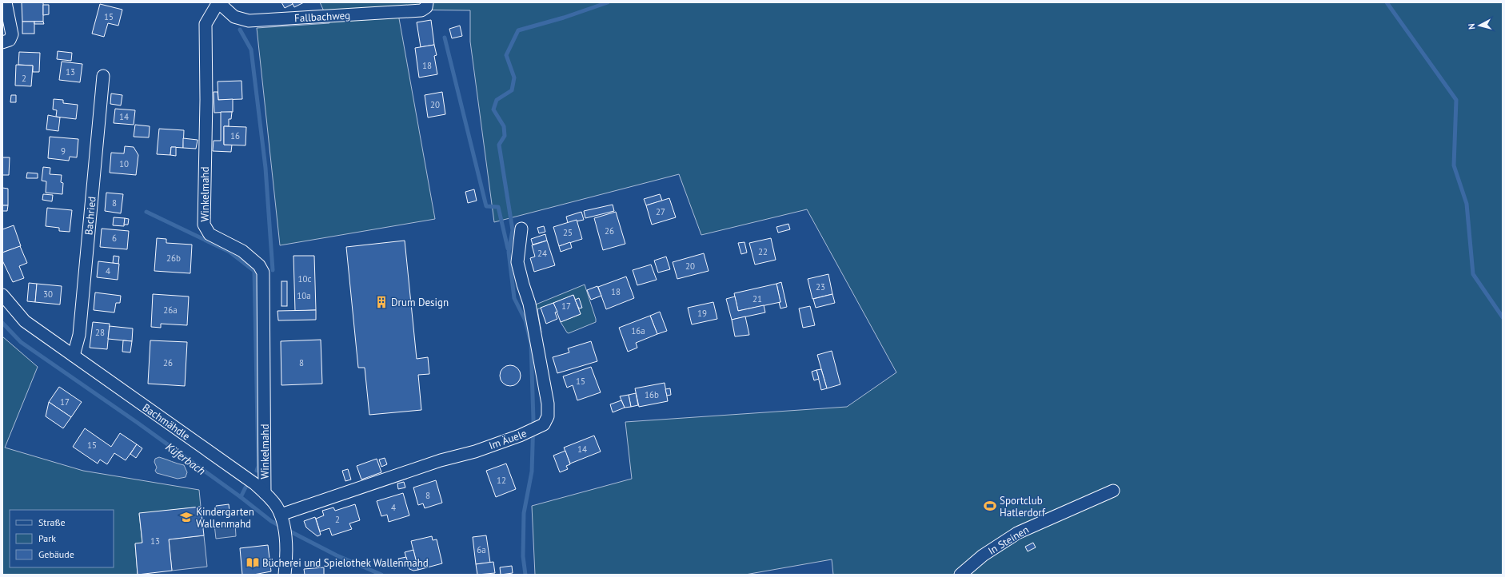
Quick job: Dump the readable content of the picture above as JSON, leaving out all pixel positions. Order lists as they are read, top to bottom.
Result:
{
  "streets": {
    "street": [
      "Fallbachweg",
      "Winkelmahd",
      "Bachried",
      "Bachmähdle",
      "Im Äuele",
      "In Steinen"
    ]
  },
  "crossings": [
    ["Fallbachweg", "Winkelmahd"],
    ["Winkelmahd", "Bachmähdle"],
    ["Bachried", "Bachmähdle"],
    ["Bachmähdle", "Im Äuele"]
  ],
  "water": ["Küferbach"],
  "places": {
    "building": ["Drum Design"],
    "sports": ["Sportclub Hatlerdorf"],
    "school or university": ["Kindergarten Wallenmahd"],
    "library": ["Bücherei und Spielothek Wallenmahd"]
  },
  "house_numbers": [
    "15",
    "18",
    "13",
    "2",
    "20",
    "14",
    "16",
    "9",
    "10",
    "8",
    "27",
    "26",
    "25",
    "6",
    "22",
    "24",
    "26b",
    "20",
    "4",
    "10c",
    "23",
    "18",
    "30",
    "10a",
    "21",
    "17",
    "26a",
    "19",
    "16a",
    "28",
    "26",
    "8",
    "15",
    "16b",
    "17",
    "15",
    "14",
    "12",
    "8",
    "4",
    "2",
    "13",
    "6a"
  ],
  "legend": ["Straße", "Park", "Gebäude"],
  "north": "left"
}
